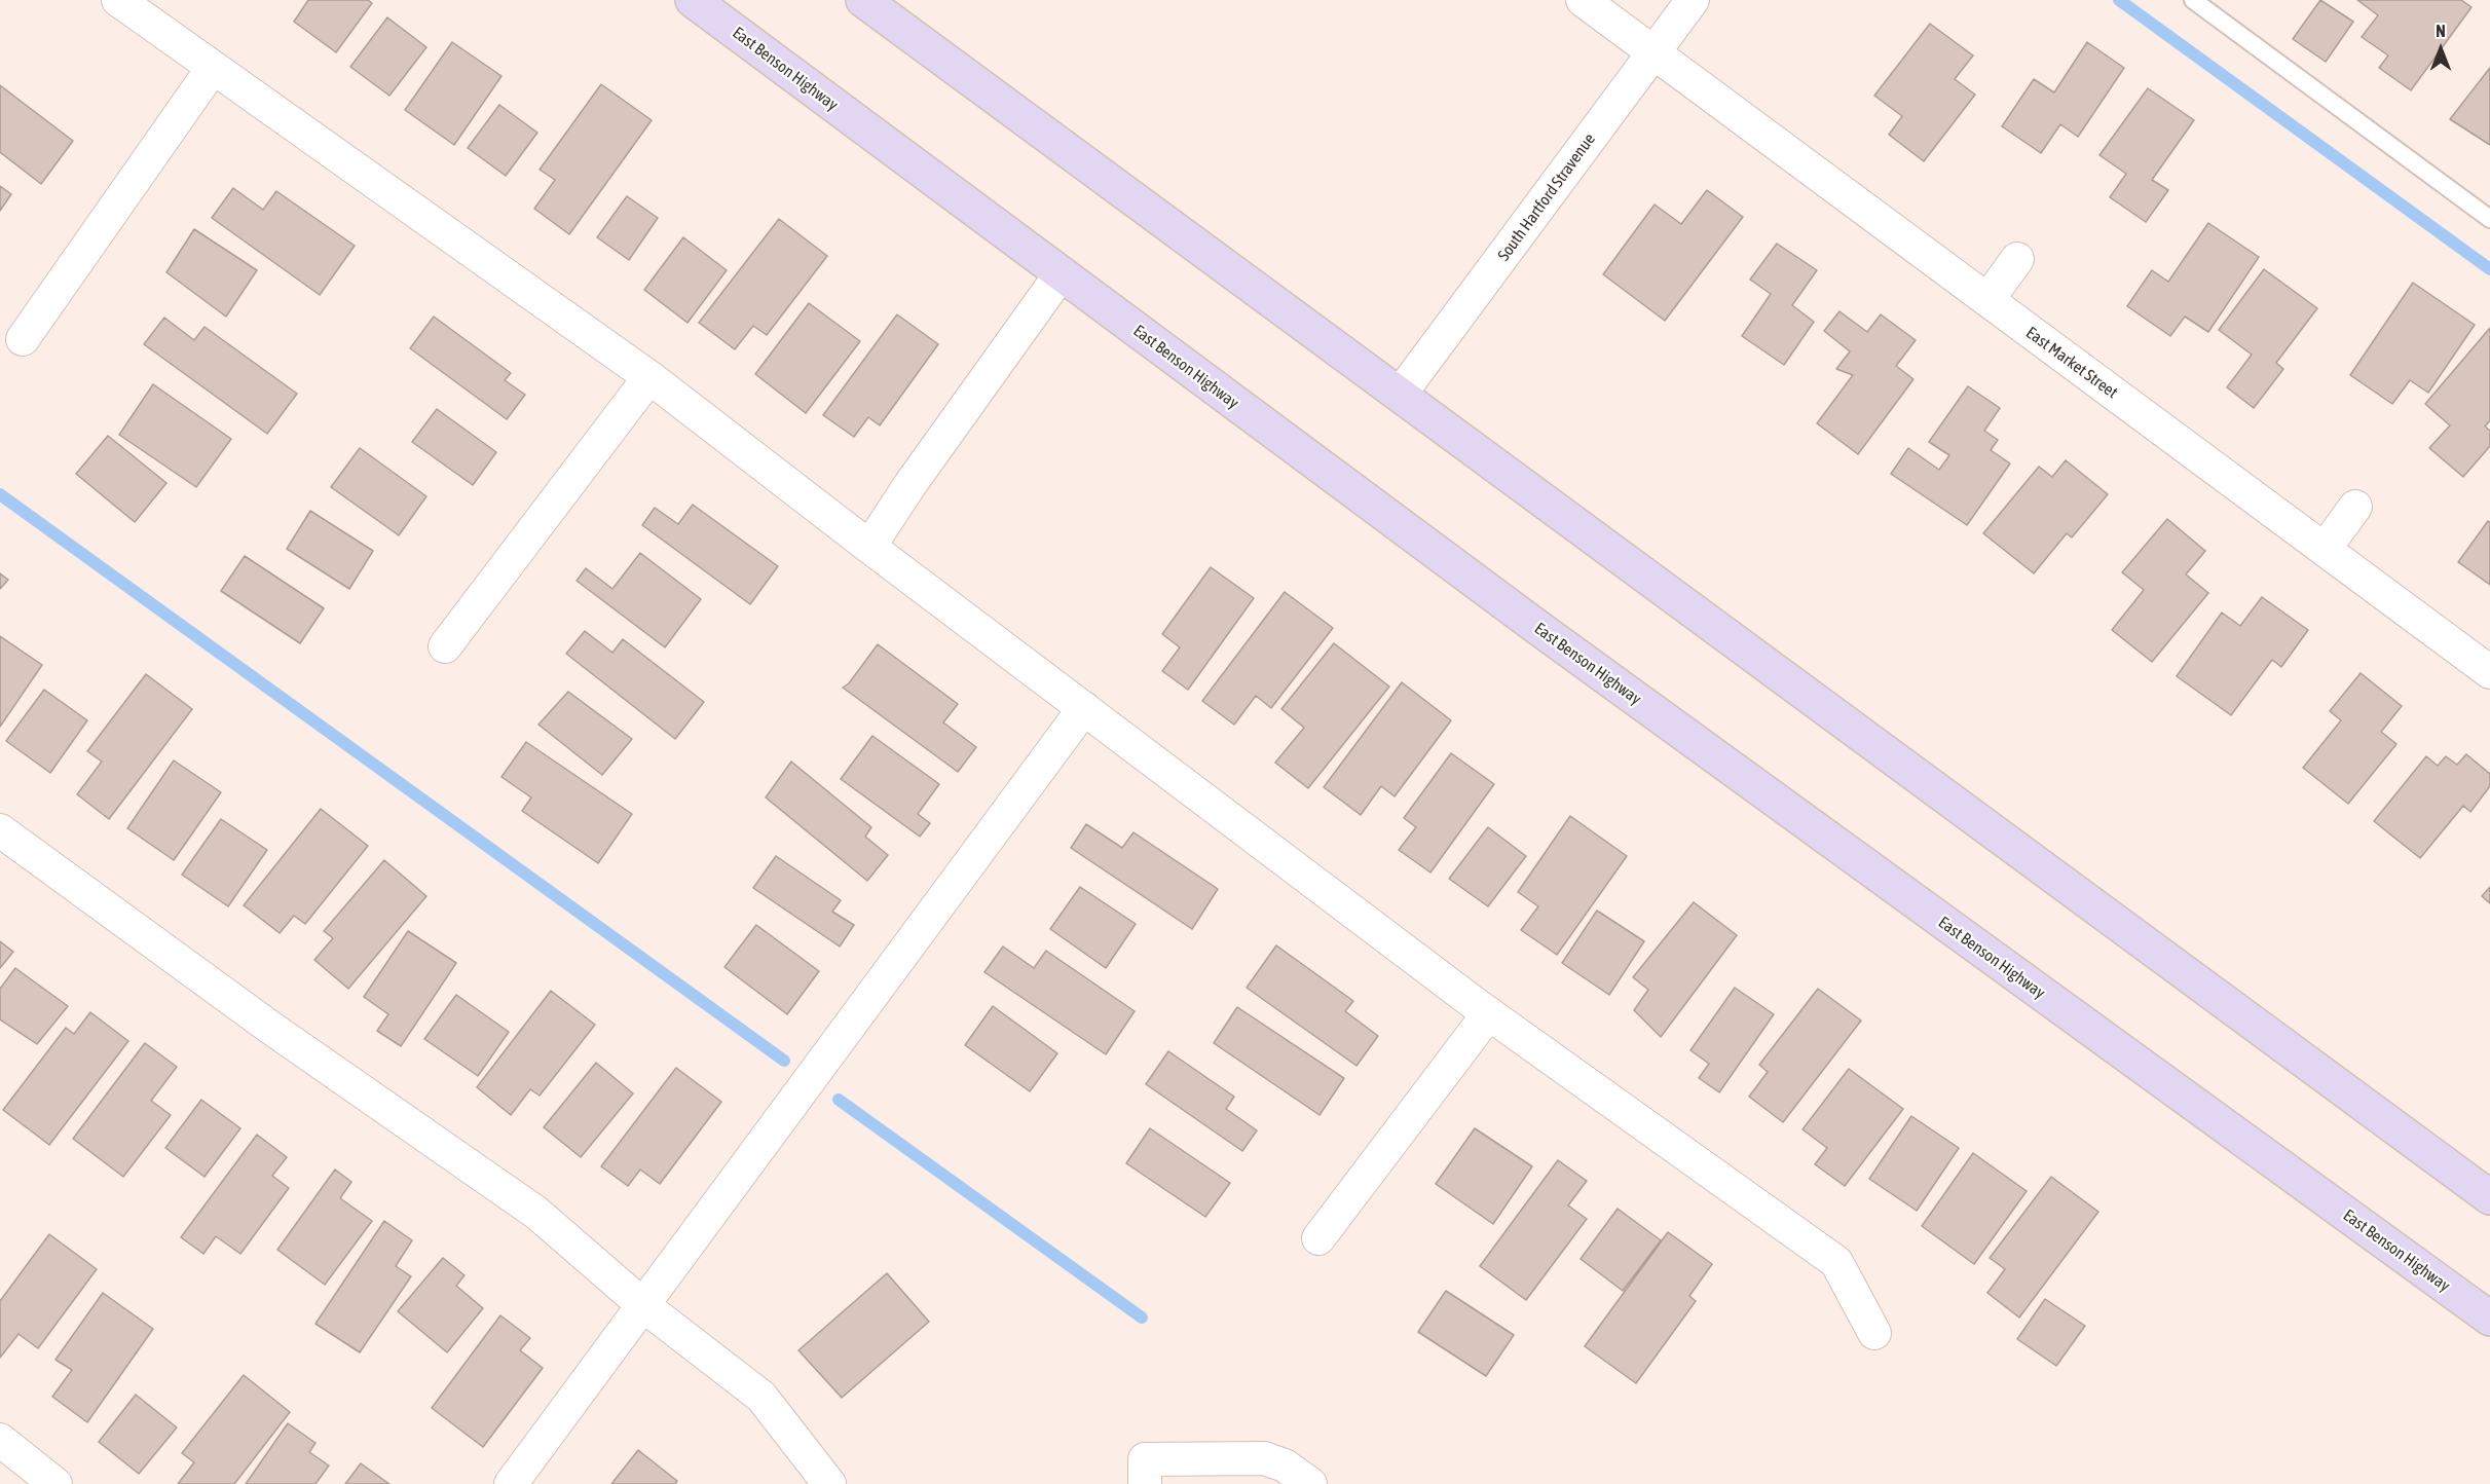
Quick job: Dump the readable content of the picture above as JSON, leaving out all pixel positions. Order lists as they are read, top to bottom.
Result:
{
  "streets": {
    "main road": ["East Benson Highway"],
    "street": ["South Hartford Stravenue", "East Market Street"]
  },
  "crossings": [
    ["South Hartford Stravenue", "East Market Street"]
  ],
  "north": "top"
}
